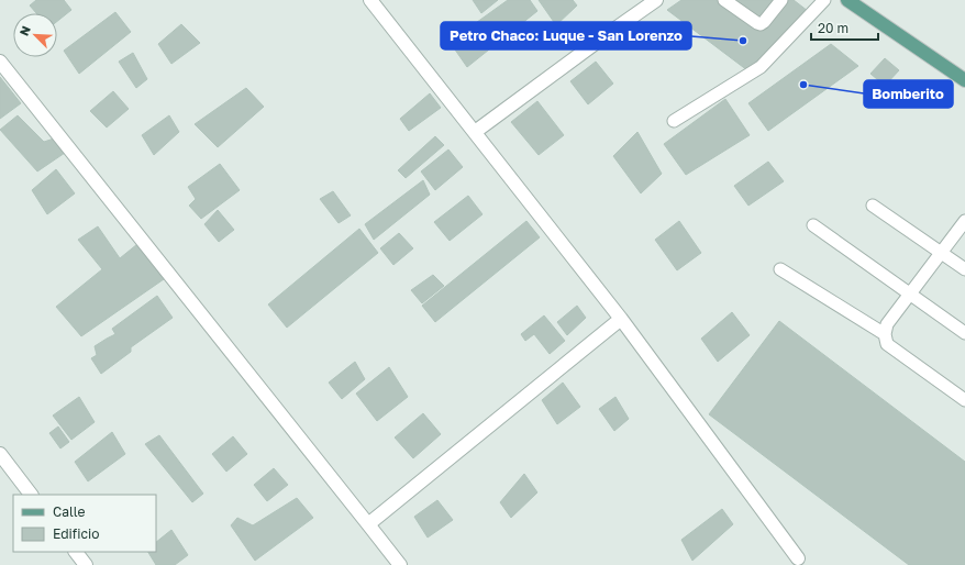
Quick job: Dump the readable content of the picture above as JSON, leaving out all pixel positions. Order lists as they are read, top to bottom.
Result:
{
  "places": ["Petro Chaco: Luque - San Lorenzo", "Bomberito"],
  "legend": ["Calle", "Edificio"],
  "scale_bar": "20 m",
  "north": "top left"
}
